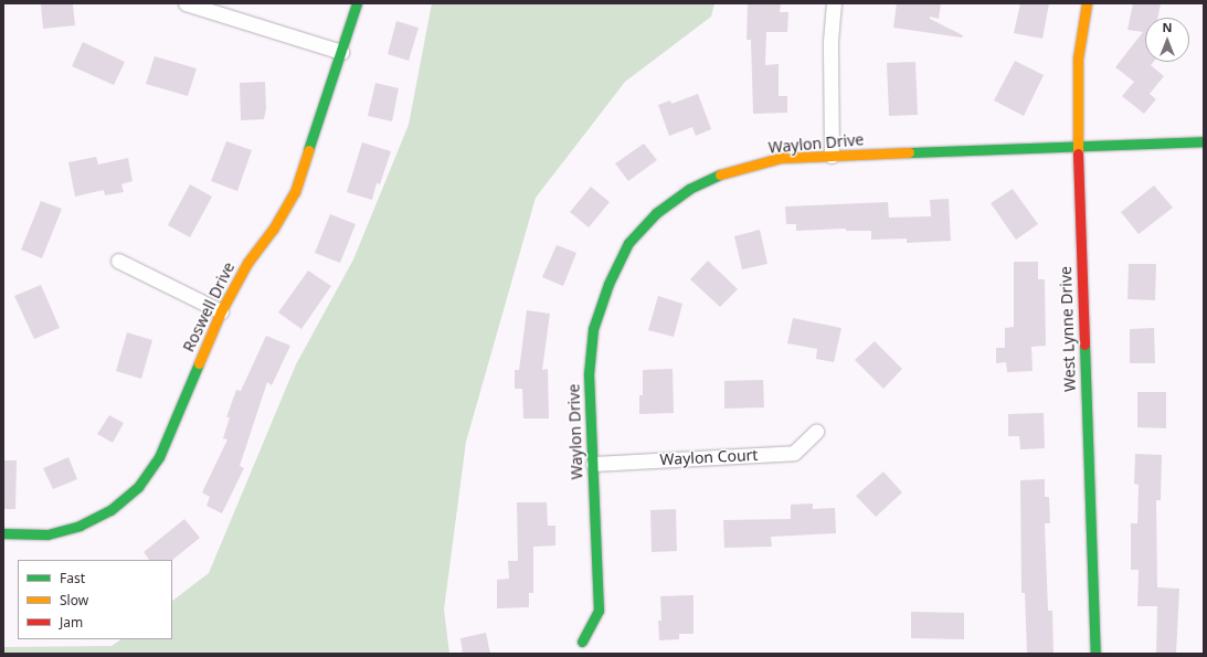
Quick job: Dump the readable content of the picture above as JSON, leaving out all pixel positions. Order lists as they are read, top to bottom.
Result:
{
  "streets": {
    "street": [
      "Waylon Drive",
      "Roswell Drive",
      "West Lynne Drive",
      "Waylon Court"
    ]
  },
  "crossings": [
    ["Waylon Drive", "West Lynne Drive"],
    ["Waylon Drive", "Waylon Court"]
  ],
  "legend": ["Fast", "Slow", "Jam"],
  "north": "top"
}
